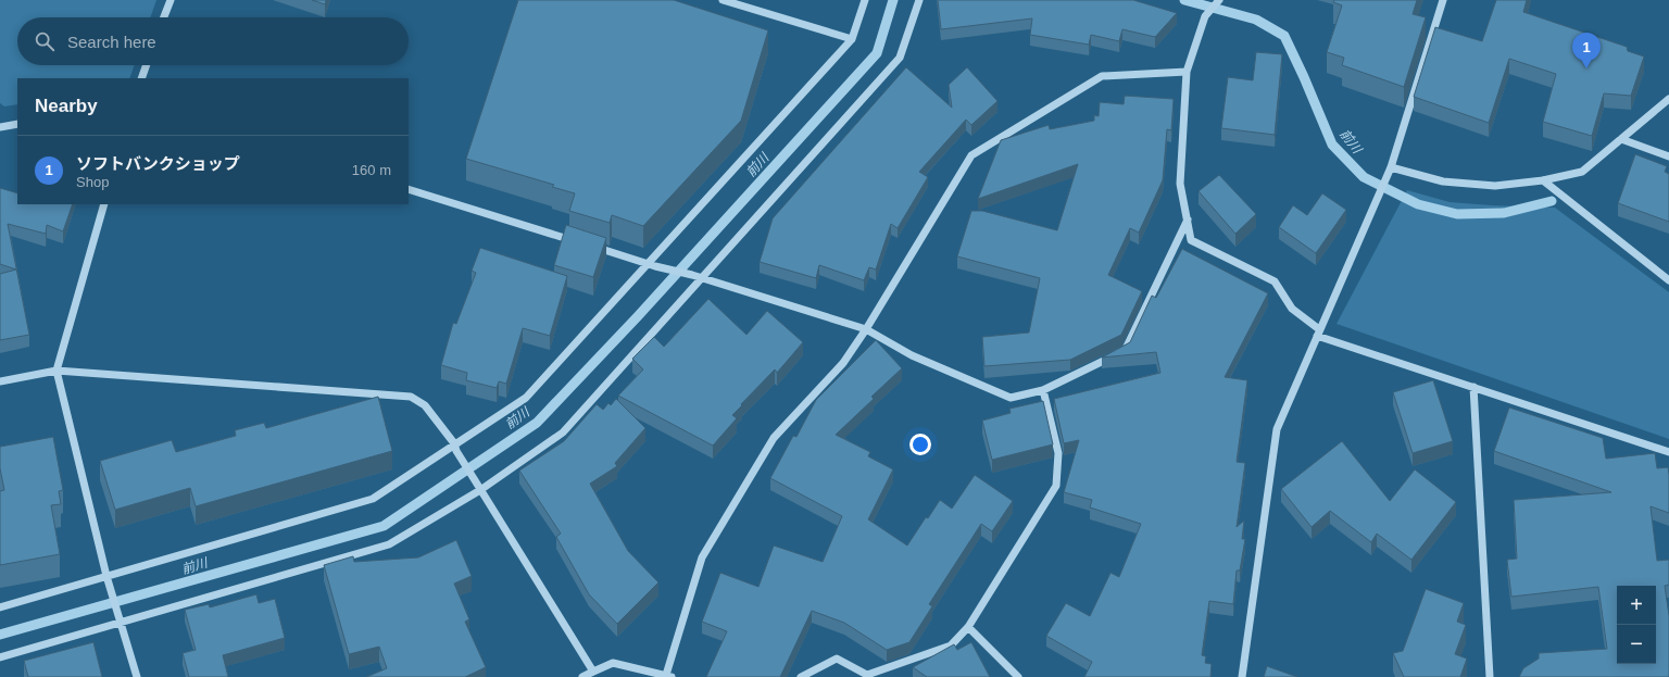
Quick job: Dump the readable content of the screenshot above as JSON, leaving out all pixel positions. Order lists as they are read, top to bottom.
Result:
{
  "water": ["前川"],
  "page": {
    "search": "Search here",
    "pins": "1",
    "heading": "Nearby",
    "list": [
      {
        "mark": "1",
        "name": "ソフトバンクショップ",
        "note": "Shop",
        "value": "160 m"
      }
    ],
    "map_buttons": ["+", "−"]
  }
}
